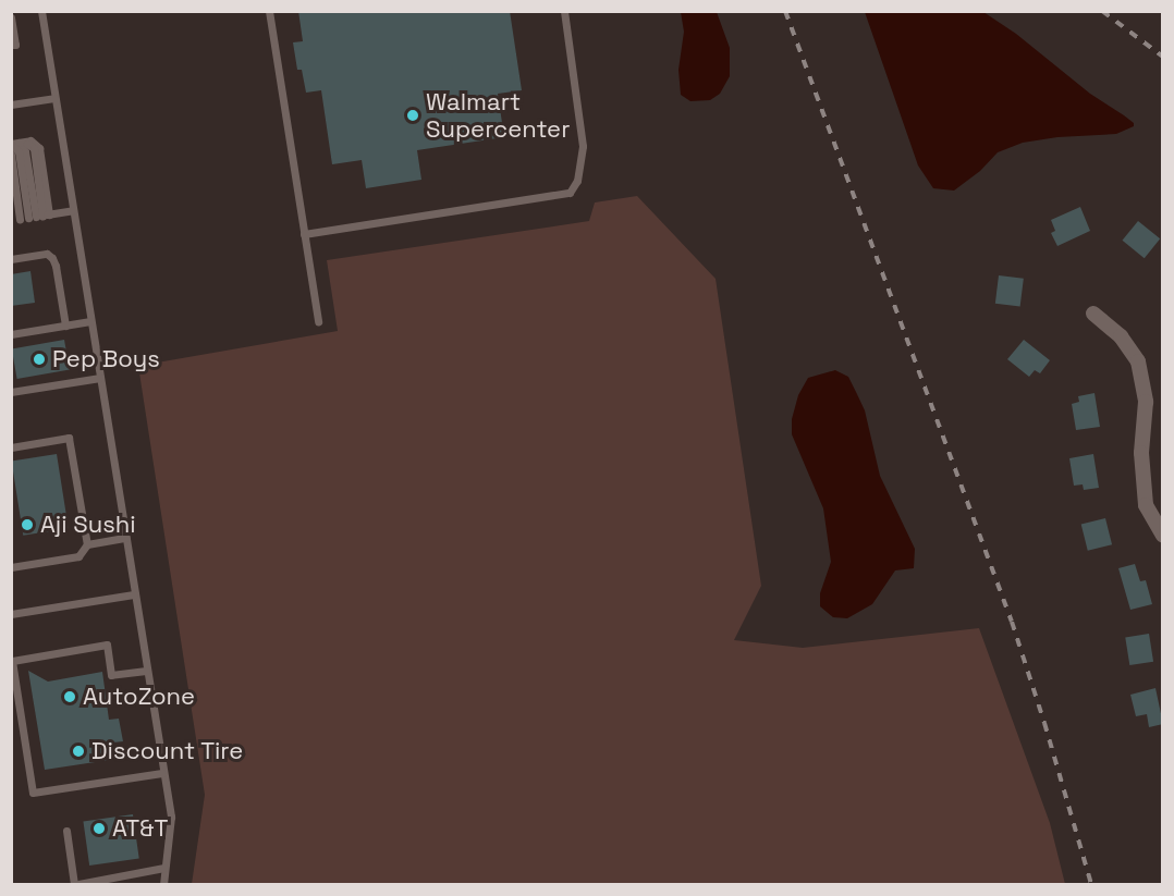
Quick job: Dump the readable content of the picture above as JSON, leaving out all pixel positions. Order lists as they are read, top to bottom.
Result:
{
  "places": [
    "Walmart Supercenter",
    "Pep Boys",
    "Aji Sushi",
    "AutoZone",
    "Discount Tire",
    "AT&T"
  ]
}
